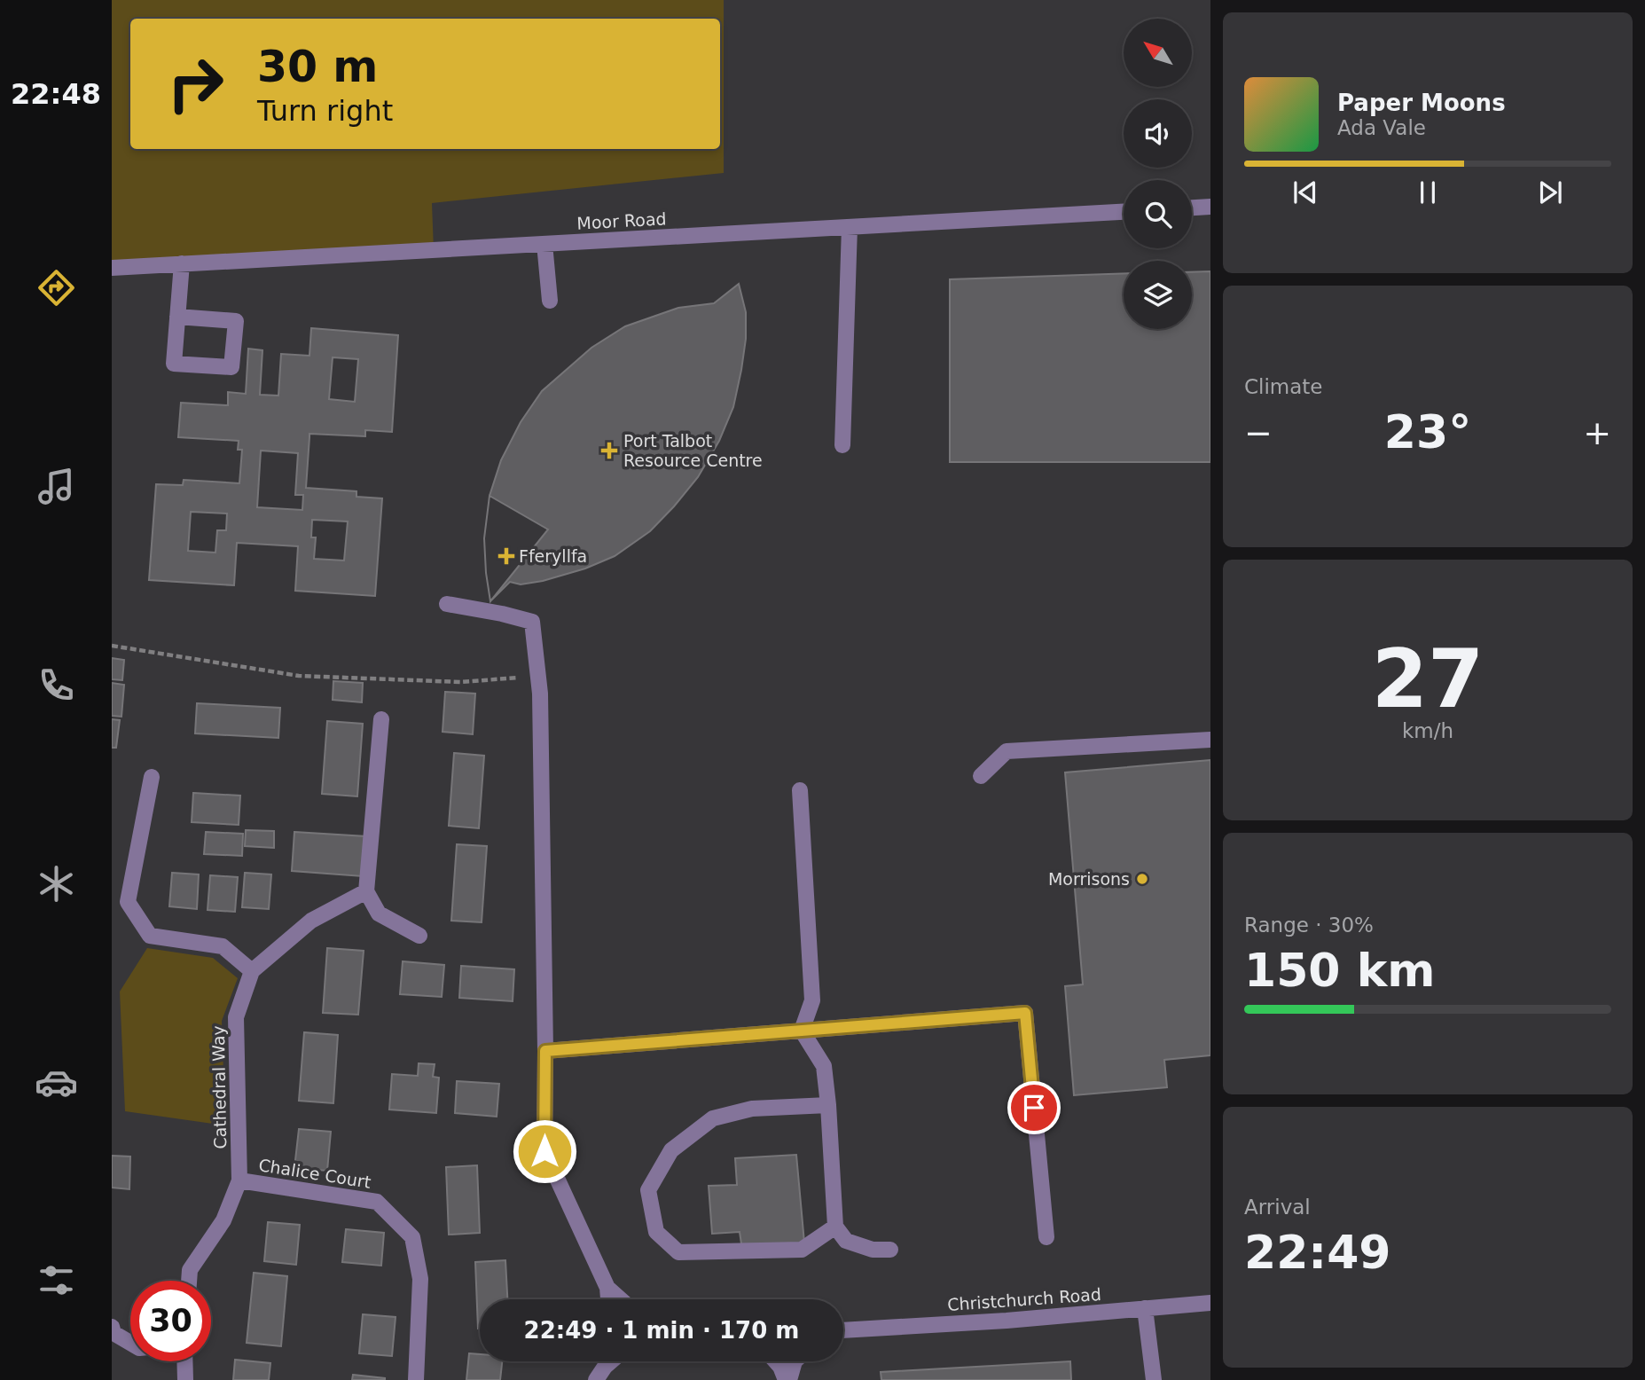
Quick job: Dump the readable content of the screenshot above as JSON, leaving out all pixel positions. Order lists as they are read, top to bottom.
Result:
{
  "streets": {
    "street": [
      "Moor Road",
      "Cathedral Way",
      "Chalice Court",
      "Christchurch Road"
    ]
  },
  "crossings": [
    ["Cathedral Way", "Chalice Court"]
  ],
  "places": {
    "health": ["Port Talbot Resource Centre", "Fferyllfa"],
    "other": ["Morrisons"]
  },
  "north": "top left",
  "page": {
    "tabs": "22:48",
    "turn": ["30 m", "Turn right"],
    "song": ["Paper Moons", "Ada Vale"],
    "tile": [
      "Climate",
      ["27", "km/h"],
      ["Range · 30%", "150 km"],
      ["Arrival", "22:49"]
    ],
    "heat": ["−", "23°", "+"],
    "limit": "30",
    "trip": "22:49 · 1 min · 170 m"
  }
}
